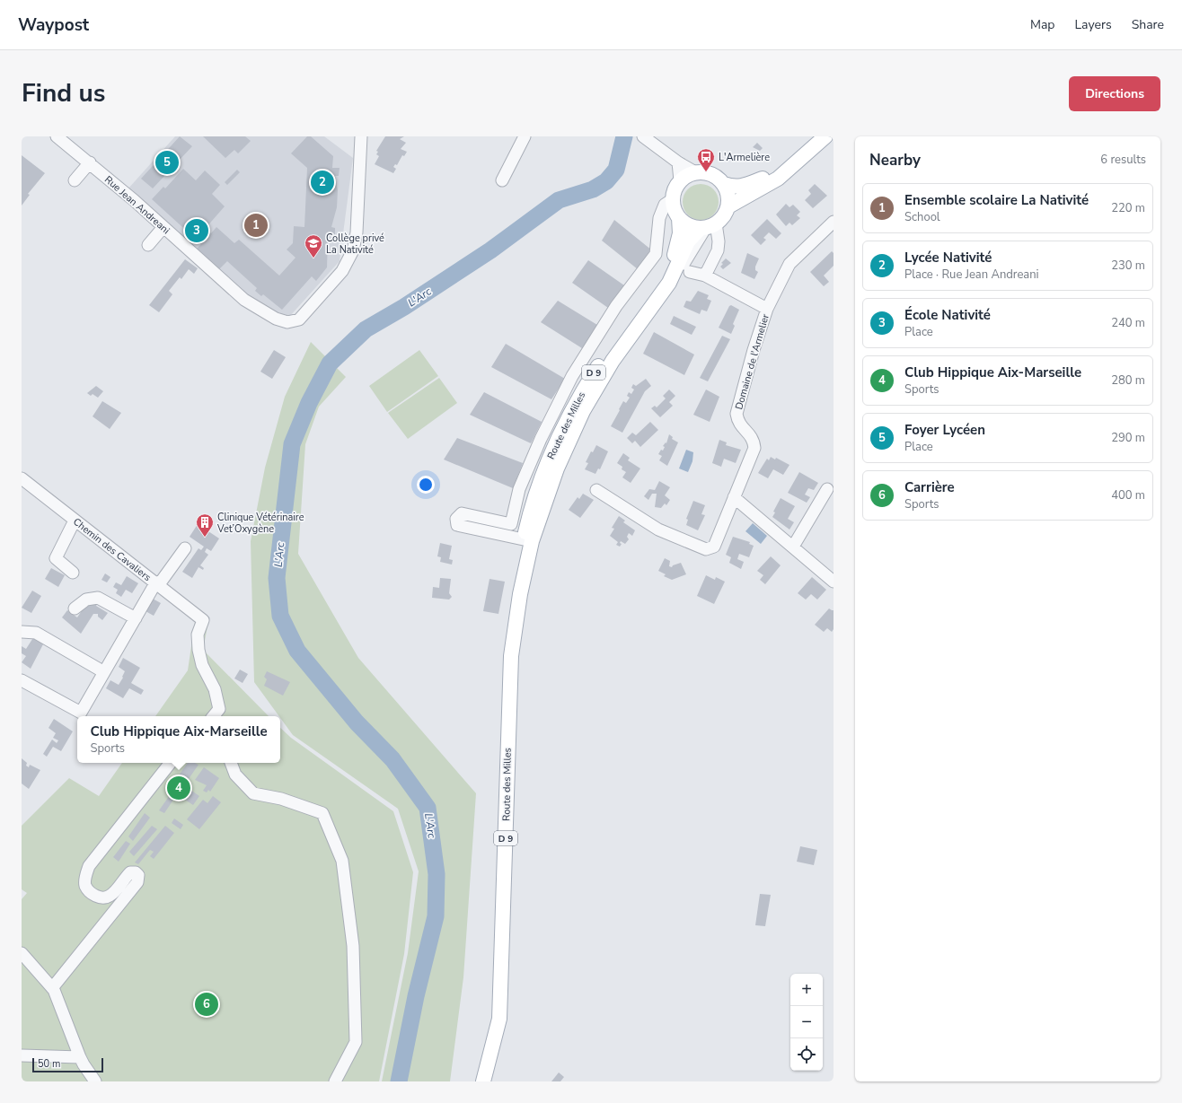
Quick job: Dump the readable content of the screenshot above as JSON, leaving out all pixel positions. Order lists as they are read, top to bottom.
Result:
{
  "streets": {
    "main road": ["D 9", "Route des Milles"],
    "street": ["Rue Jean Andreani", "Domaine de l'Armelier", "Chemin des Cavaliers"]
  },
  "water": ["L'Arc"],
  "places": {
    "bus stop": ["L'Armelière"],
    "school or university": ["Collège privé La Nativité"],
    "building": ["Clinique Vétérinaire Vet’Oxygène"]
  },
  "scale_bar": "50 m",
  "page": {
    "header": "Waypost",
    "nav": ["Map", "Layers", "Share"],
    "title": "Find us",
    "buttons": "Directions",
    "heading": ["Nearby", "6 results"],
    "pins": [
      "5",
      "2",
      "1",
      "3",
      "4",
      "6"
    ],
    "list": [
      {
        "mark": "1",
        "name": "Ensemble scolaire La Nativité",
        "note": "School",
        "value": "220 m"
      },
      {
        "mark": "2",
        "name": "Lycée Nativité",
        "note": "Place · Rue Jean Andreani",
        "value": "230 m"
      },
      {
        "mark": "3",
        "name": "École Nativité",
        "note": "Place",
        "value": "240 m"
      },
      {
        "mark": "4",
        "name": "Club Hippique Aix-Marseille",
        "note": "Sports",
        "value": "280 m"
      },
      {
        "mark": "5",
        "name": "Foyer Lycéen",
        "note": "Place",
        "value": "290 m"
      },
      {
        "mark": "6",
        "name": "Carrière",
        "note": "Sports",
        "value": "400 m"
      }
    ],
    "popup": ["Club Hippique Aix-Marseille", "Sports"],
    "map_buttons": ["+", "−"],
    "scale": "50 m"
  }
}
